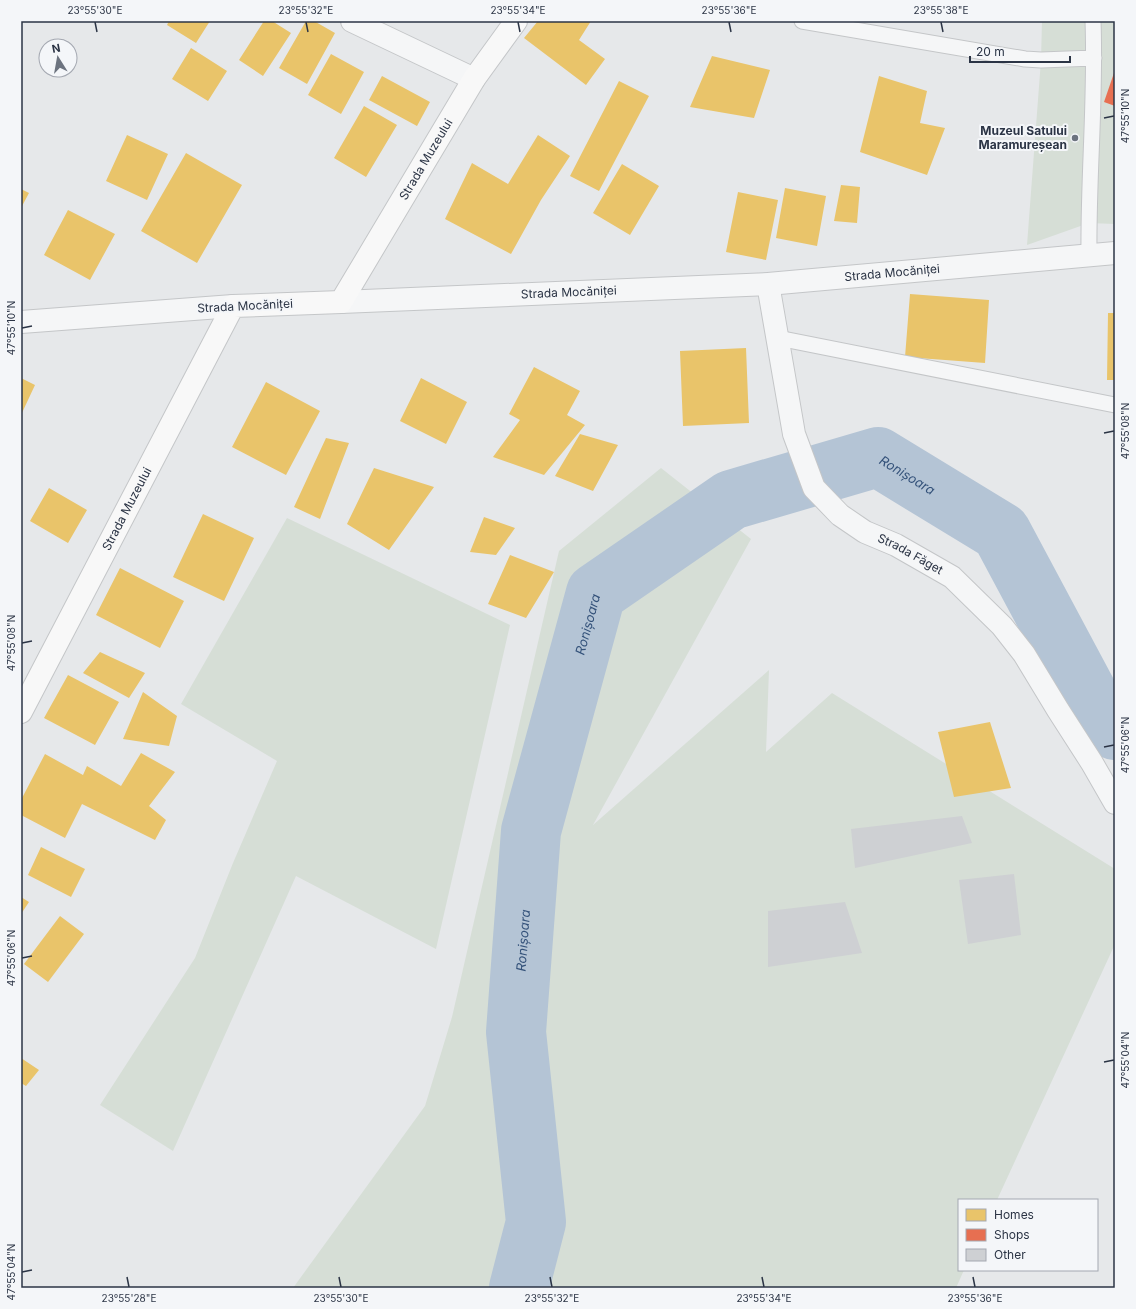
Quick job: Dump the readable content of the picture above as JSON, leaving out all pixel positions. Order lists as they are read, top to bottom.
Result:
{
  "streets": {
    "street": ["Strada Muzeului", "Strada Mocăniței", "Strada Făget"]
  },
  "crossings": [
    ["Strada Muzeului", "Strada Mocăniței"],
    ["Strada Mocăniței", "Strada Făget"]
  ],
  "water": ["Ronișoara"],
  "places": ["Muzeul Satului Maramureșean"],
  "legend": ["Homes", "Shops", "Other"],
  "scale_bar": "20 m",
  "north": "top",
  "coordinates": [
    "23°55'30\"E",
    "23°55'32\"E",
    "23°55'34\"E",
    "23°55'36\"E",
    "23°55'38\"E",
    "47°55'10\"N",
    "47°55'08\"N",
    "47°55'06\"N",
    "47°55'04\"N",
    "23°55'28\"E"
  ]
}
